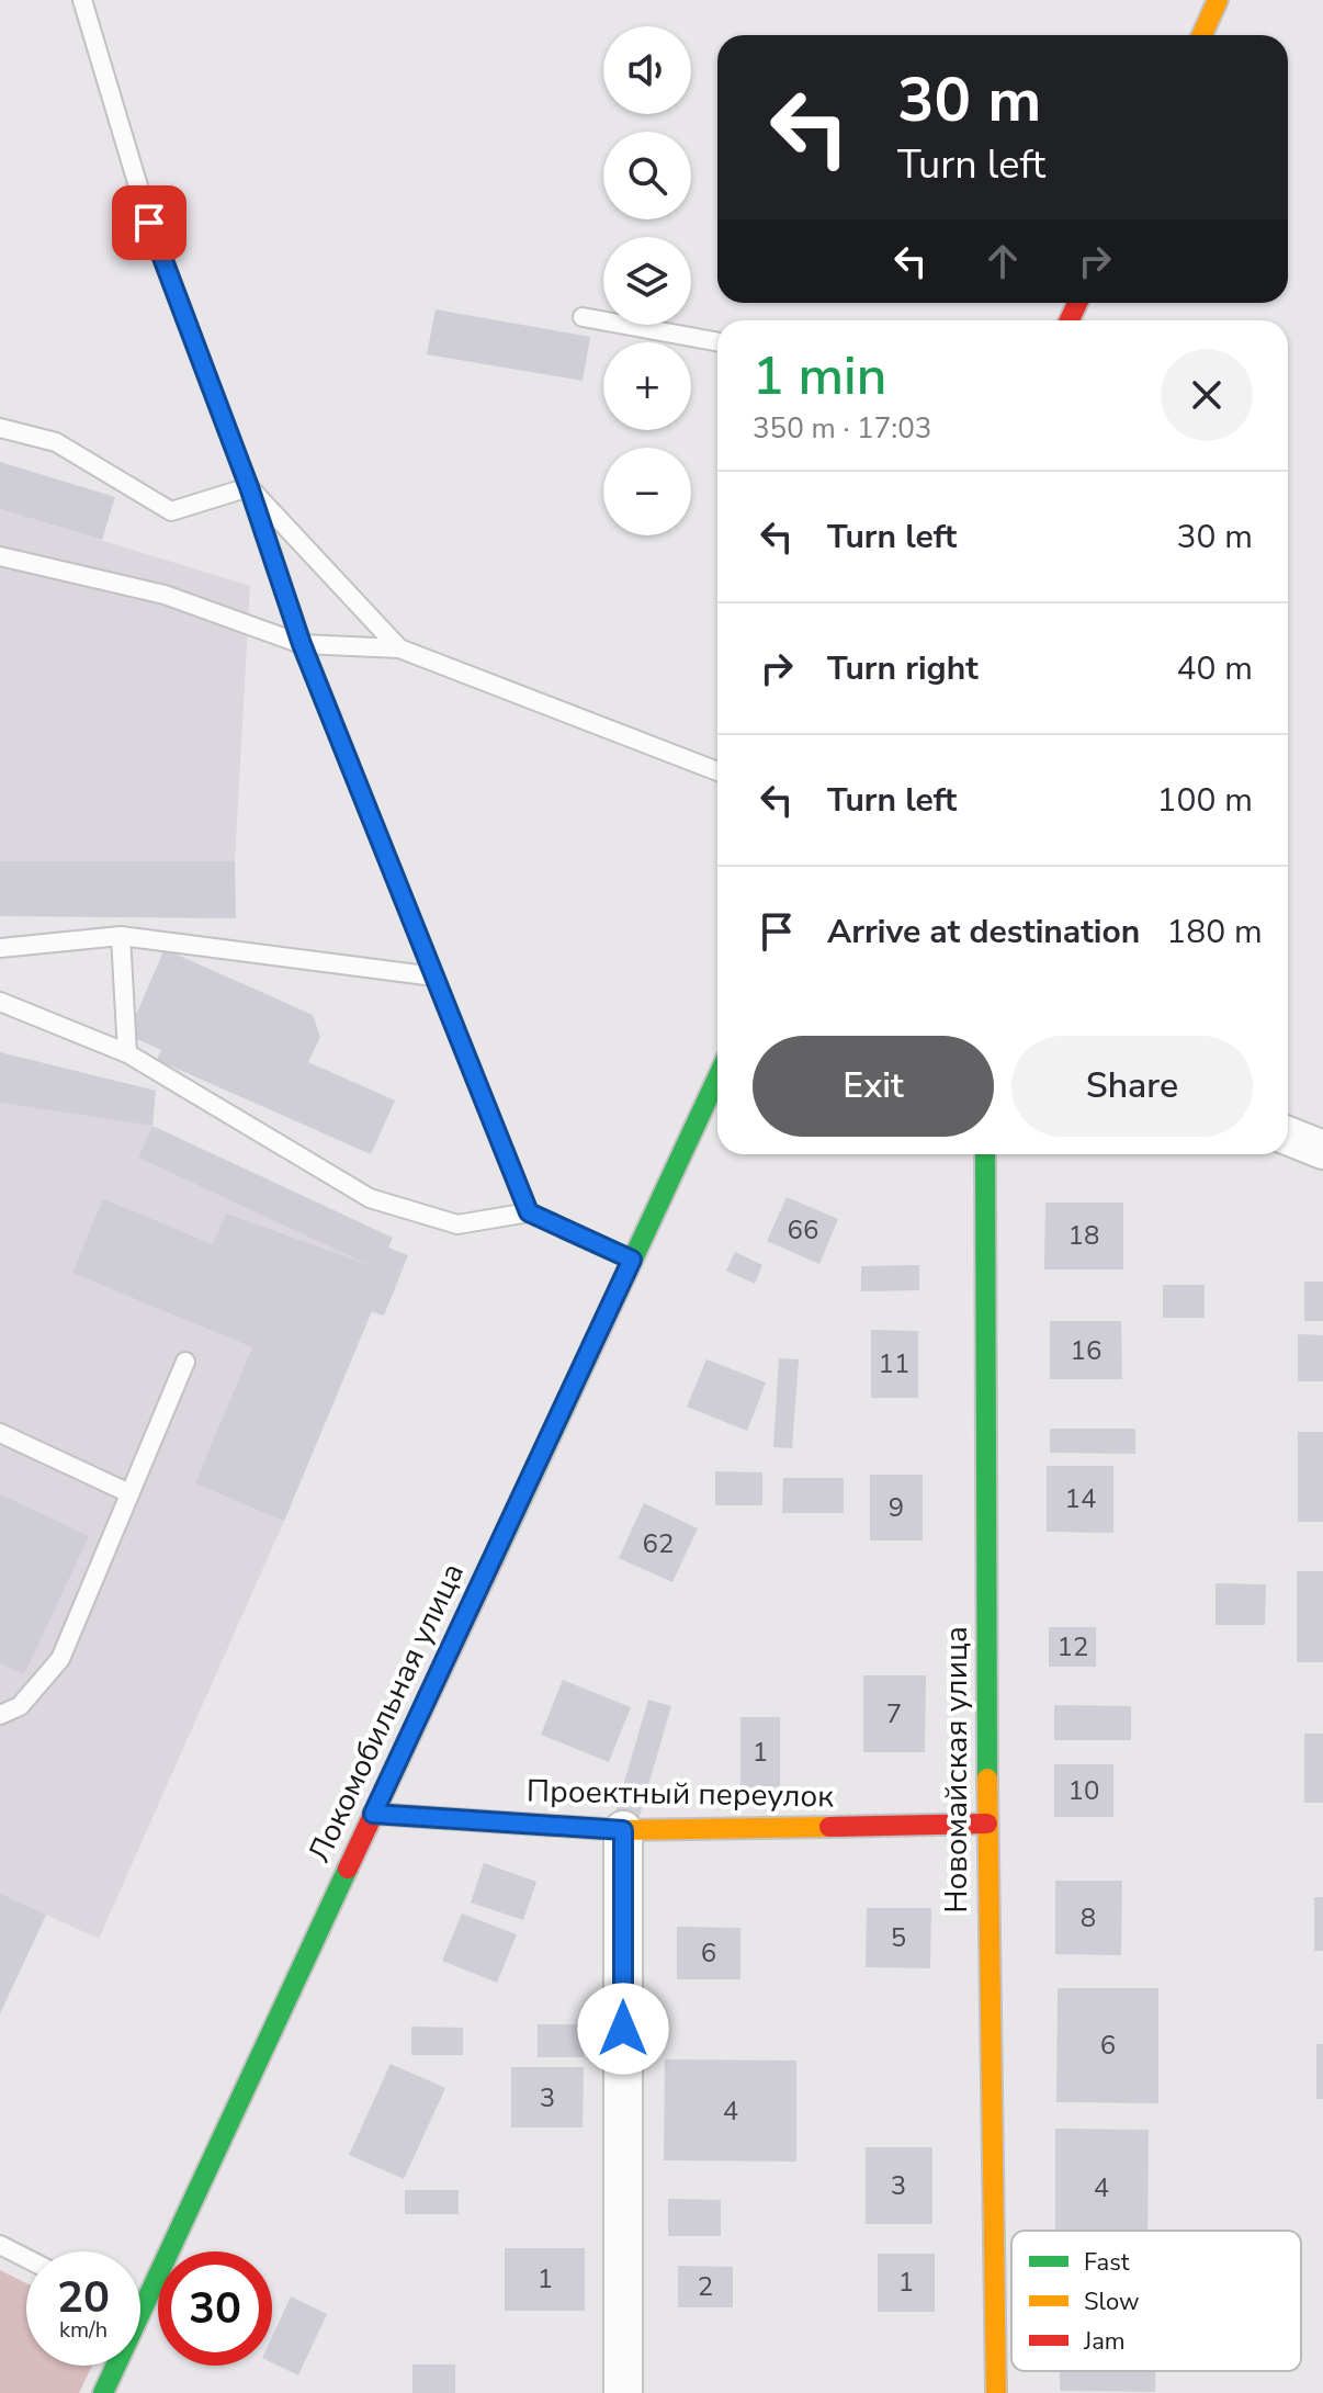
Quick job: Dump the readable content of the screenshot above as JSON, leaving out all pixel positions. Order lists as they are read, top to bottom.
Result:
{
  "streets": {
    "street": ["Локомобильная улица", "Новомайская улица", "Проектный переулок"]
  },
  "crossings": [
    ["Локомобильная улица", "Проектный переулок"],
    ["Новомайская улица", "Проектный переулок"]
  ],
  "house_numbers": [
    "66",
    "18",
    "16",
    "11",
    "14",
    "9",
    "62",
    "12",
    "7",
    "1",
    "10",
    "8",
    "5",
    "6",
    "6",
    "3",
    "4",
    "3",
    "4",
    "1",
    "1",
    "2"
  ],
  "legend": ["Fast", "Slow", "Jam"],
  "page": {
    "map_buttons": ["+", "−"],
    "turn": ["30 m", "Turn left"],
    "heading": ["1 min", "350 m · 17:03"],
    "list": [
      {
        "name": "Turn left",
        "value": "30 m"
      },
      {
        "name": "Turn right",
        "value": "40 m"
      },
      {
        "name": "Turn left",
        "value": "100 m"
      },
      {
        "name": "Arrive at destination",
        "value": "180 m"
      }
    ],
    "buttons": ["Exit", "Share"],
    "speed": "20 km/h",
    "limit": "30"
  }
}
